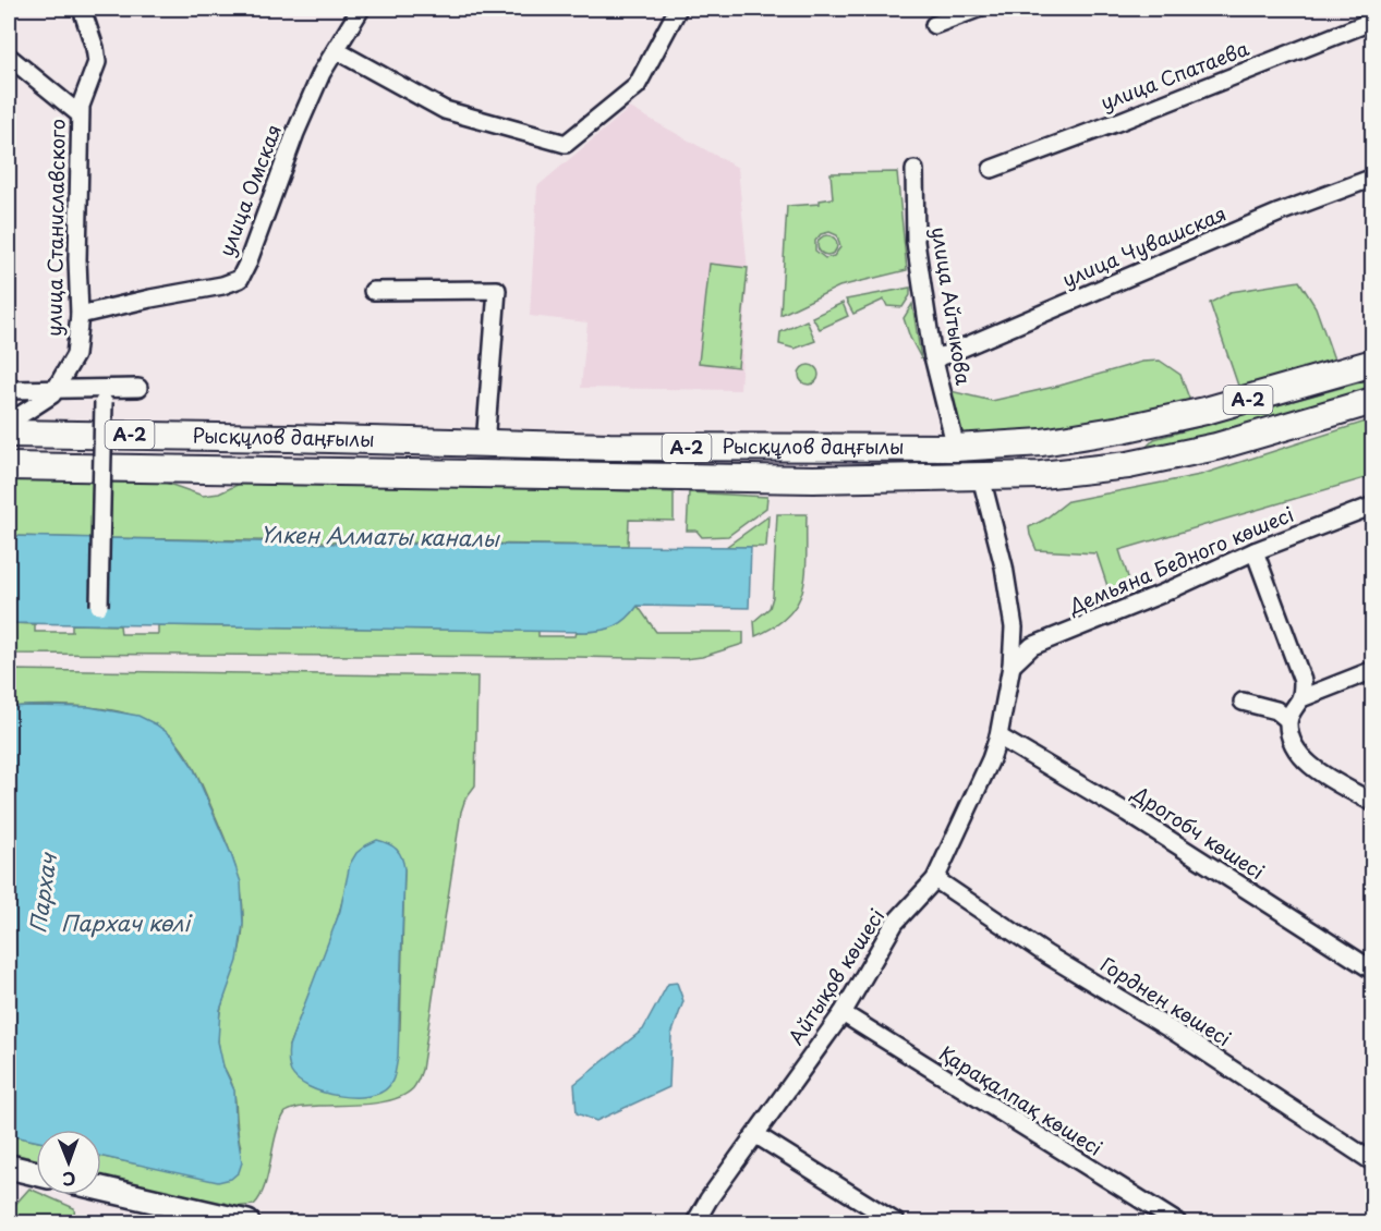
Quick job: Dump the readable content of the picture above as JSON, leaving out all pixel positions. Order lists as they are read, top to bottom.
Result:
{
  "streets": {
    "main road": ["A-2", "Рысқұлов даңғылы"],
    "street": [
      "улица Спатаева",
      "улица Омская",
      "улица Станиславского",
      "улица Чувашская",
      "улица Айтыкова",
      "Демьяна Бедного көшесі",
      "Дрогобч көшесі",
      "Айтықов көшесі",
      "Горднен көшесі",
      "Қарақалпақ көшесі"
    ]
  },
  "crossings": [
    ["улица Омская", "улица Станиславского"],
    ["улица Чувашская", "улица Айтыкова"],
    ["улица Айтыкова", "Рысқұлов даңғылы"],
    ["Рысқұлов даңғылы", "Айтықов көшесі"],
    ["Демьяна Бедного көшесі", "Айтықов көшесі"],
    ["Дрогобч көшесі", "Айтықов көшесі"],
    ["Айтықов көшесі", "Горднен көшесі"],
    ["Айтықов көшесі", "Қарақалпақ көшесі"]
  ],
  "water": ["Үлкен Алматы каналы", "Пархач", "Пархач көлі"],
  "north": "bottom"
}
